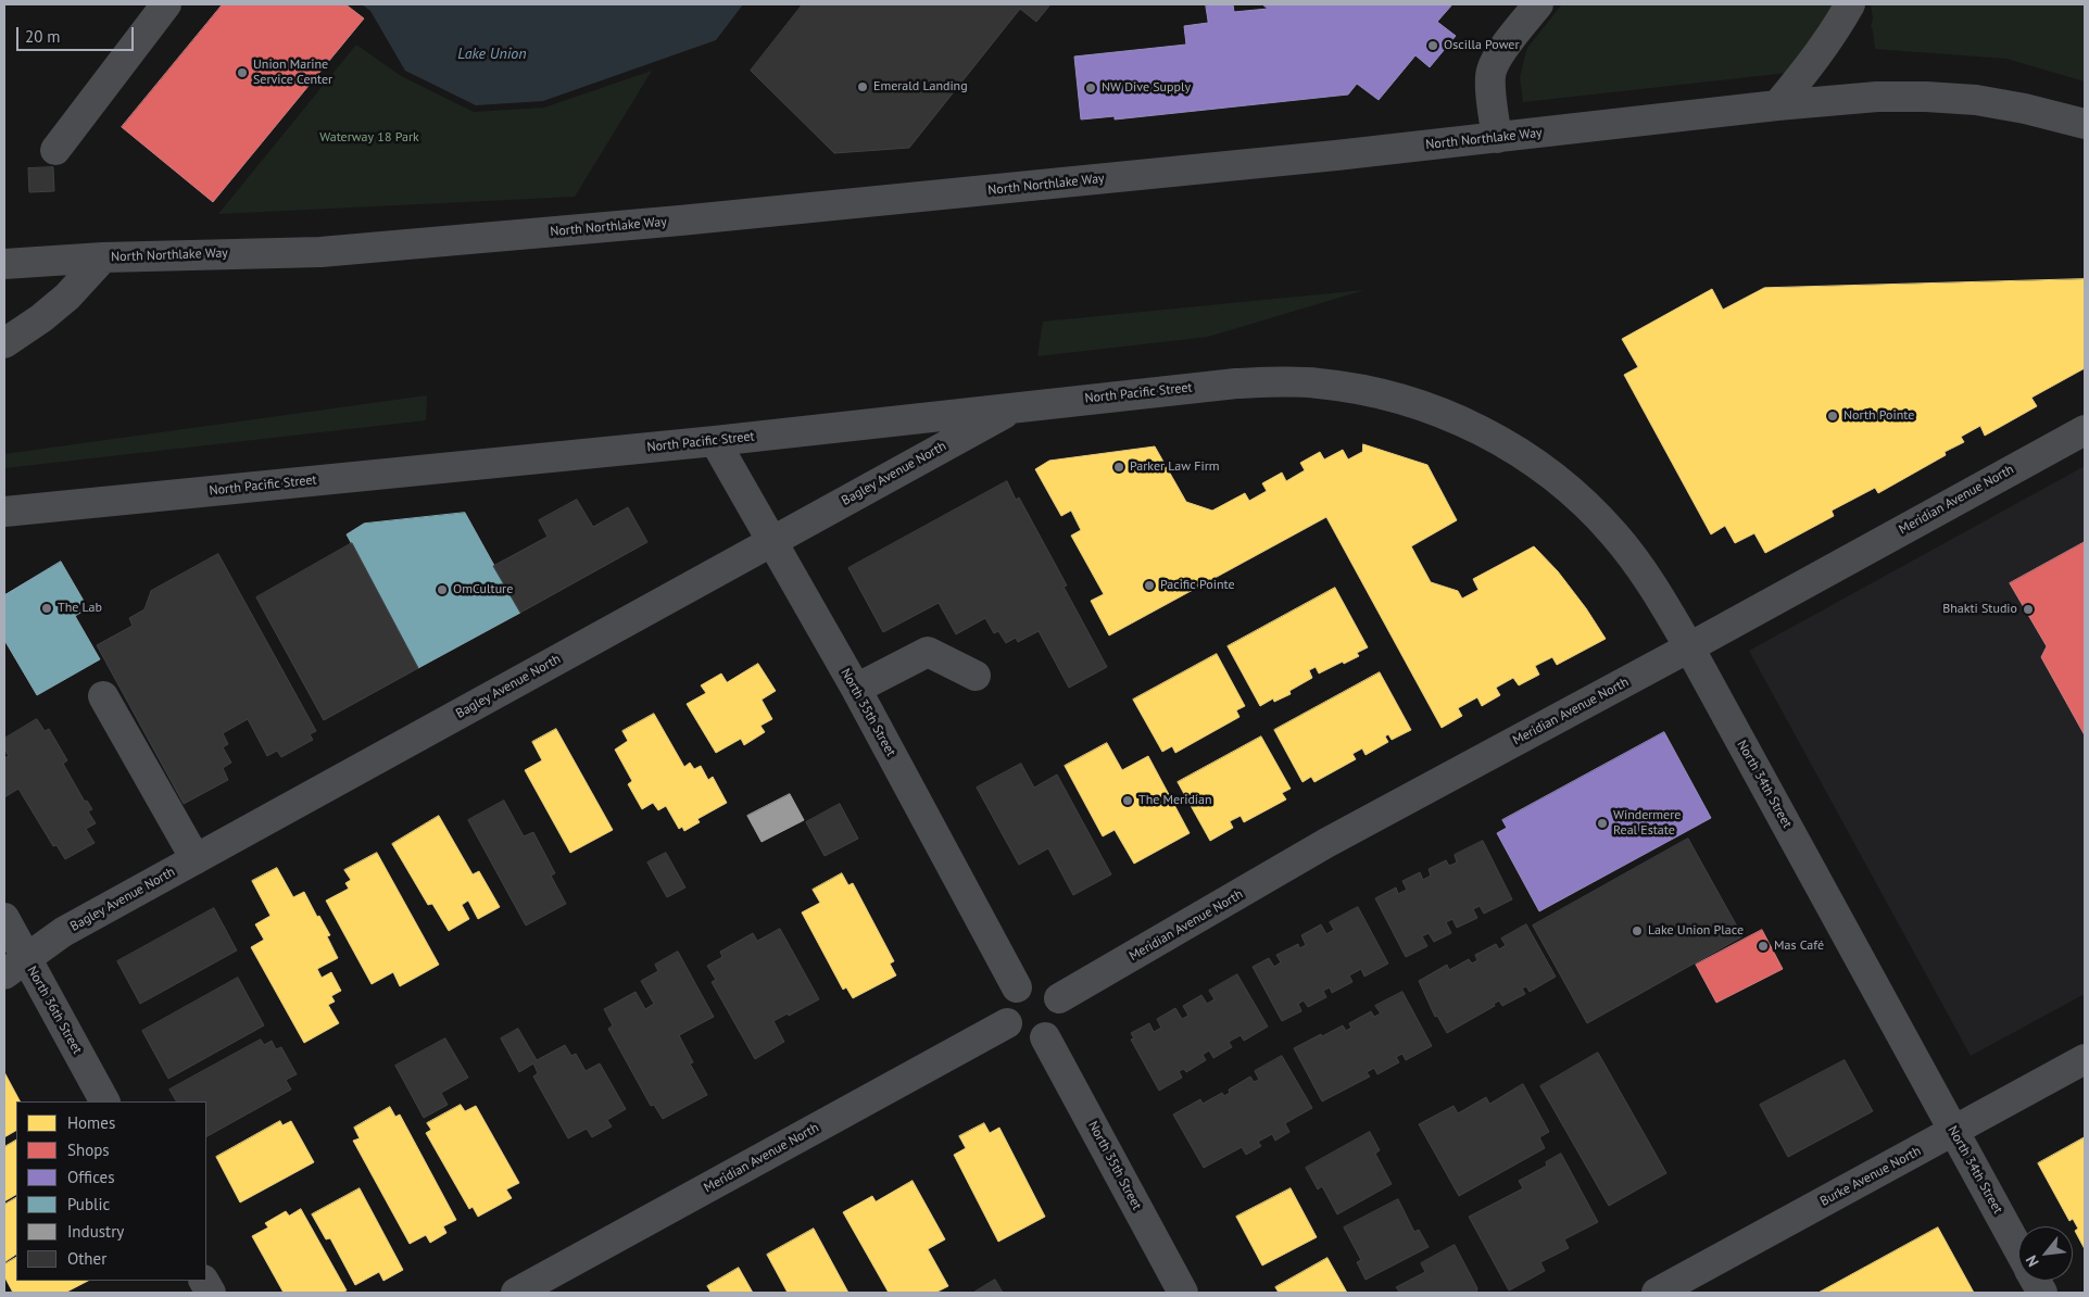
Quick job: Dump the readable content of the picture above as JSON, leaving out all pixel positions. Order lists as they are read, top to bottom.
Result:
{
  "streets": {
    "street": [
      "North Northlake Way",
      "North Pacific Street",
      "Bagley Avenue North",
      "Meridian Avenue North",
      "North 35th Street",
      "North 34th Street",
      "North 36th Street",
      "Burke Avenue North"
    ]
  },
  "crossings": [
    ["North Pacific Street", "Bagley Avenue North"],
    ["North Pacific Street", "North 35th Street"],
    ["North Pacific Street", "North 34th Street"],
    ["Bagley Avenue North", "North 35th Street"],
    ["Bagley Avenue North", "North 36th Street"],
    ["Meridian Avenue North", "North 35th Street"],
    ["Meridian Avenue North", "North 34th Street"],
    ["North 34th Street", "Burke Avenue North"]
  ],
  "water": ["Lake Union"],
  "parks": ["Waterway 18 Park"],
  "places": [
    "Oscilla Power",
    "Union Marine Service Center",
    "Emerald Landing",
    "NW Dive Supply",
    "North Pointe",
    "Parker Law Firm",
    "Pacific Pointe",
    "OmCulture",
    "The Lab",
    "Bhakti Studio",
    "The Meridian",
    "Windermere Real Estate",
    "Lake Union Place",
    "Mas Café"
  ],
  "legend": [
    "Homes",
    "Shops",
    "Offices",
    "Public",
    "Industry",
    "Other"
  ],
  "scale_bar": "20 m",
  "north": "bottom left"
}
